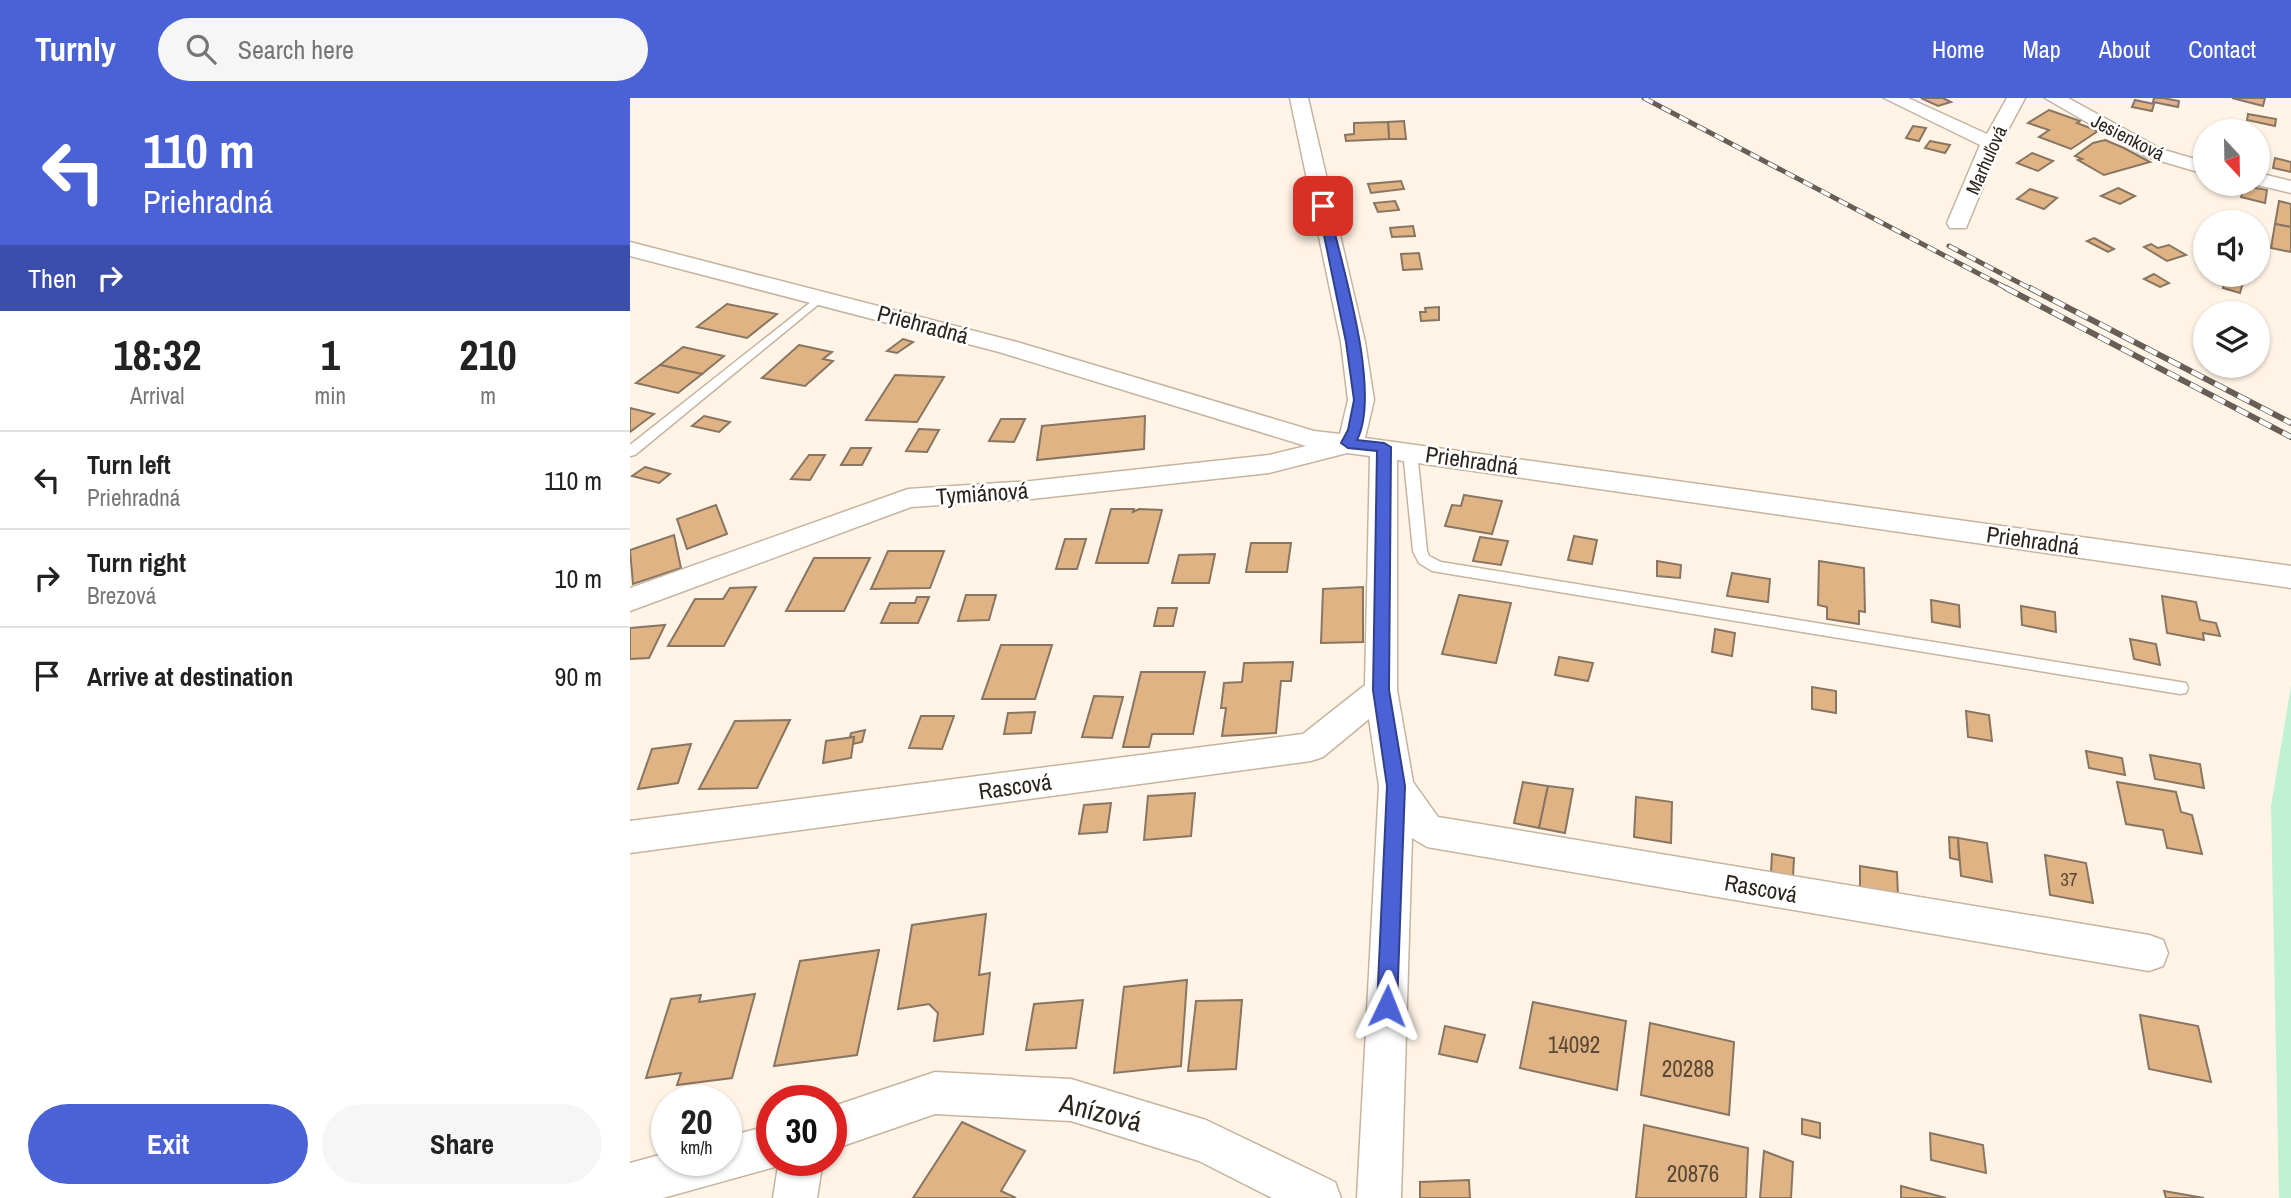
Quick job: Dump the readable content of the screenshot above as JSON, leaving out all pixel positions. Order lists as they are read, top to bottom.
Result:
{
  "streets": {
    "street": [
      "Jesienková",
      "Marhuľová",
      "Priehradná",
      "Tymiánová",
      "Rascová",
      "Anízová"
    ]
  },
  "crossings": [
    ["Priehradná", "Tymiánová"]
  ],
  "house_numbers": [
    "37",
    "14092",
    "20288",
    "20876"
  ],
  "north": "bottom",
  "page": {
    "header": "Turnly",
    "search": "Search here",
    "nav": [
      "Home",
      "Map",
      "About",
      "Contact"
    ],
    "turn": ["110 m", "Priehradná"],
    "then": "Then",
    "eta": [
      "18:32",
      "Arrival",
      "1",
      "min",
      "210",
      "m"
    ],
    "list": [
      {
        "name": "Turn left",
        "note": "Priehradná",
        "value": "110 m"
      },
      {
        "name": "Turn right",
        "note": "Brezová",
        "value": "10 m"
      },
      {
        "name": "Arrive at destination",
        "value": "90 m"
      }
    ],
    "speed": "20 km/h",
    "limit": "30",
    "buttons": ["Exit", "Share"]
  }
}
